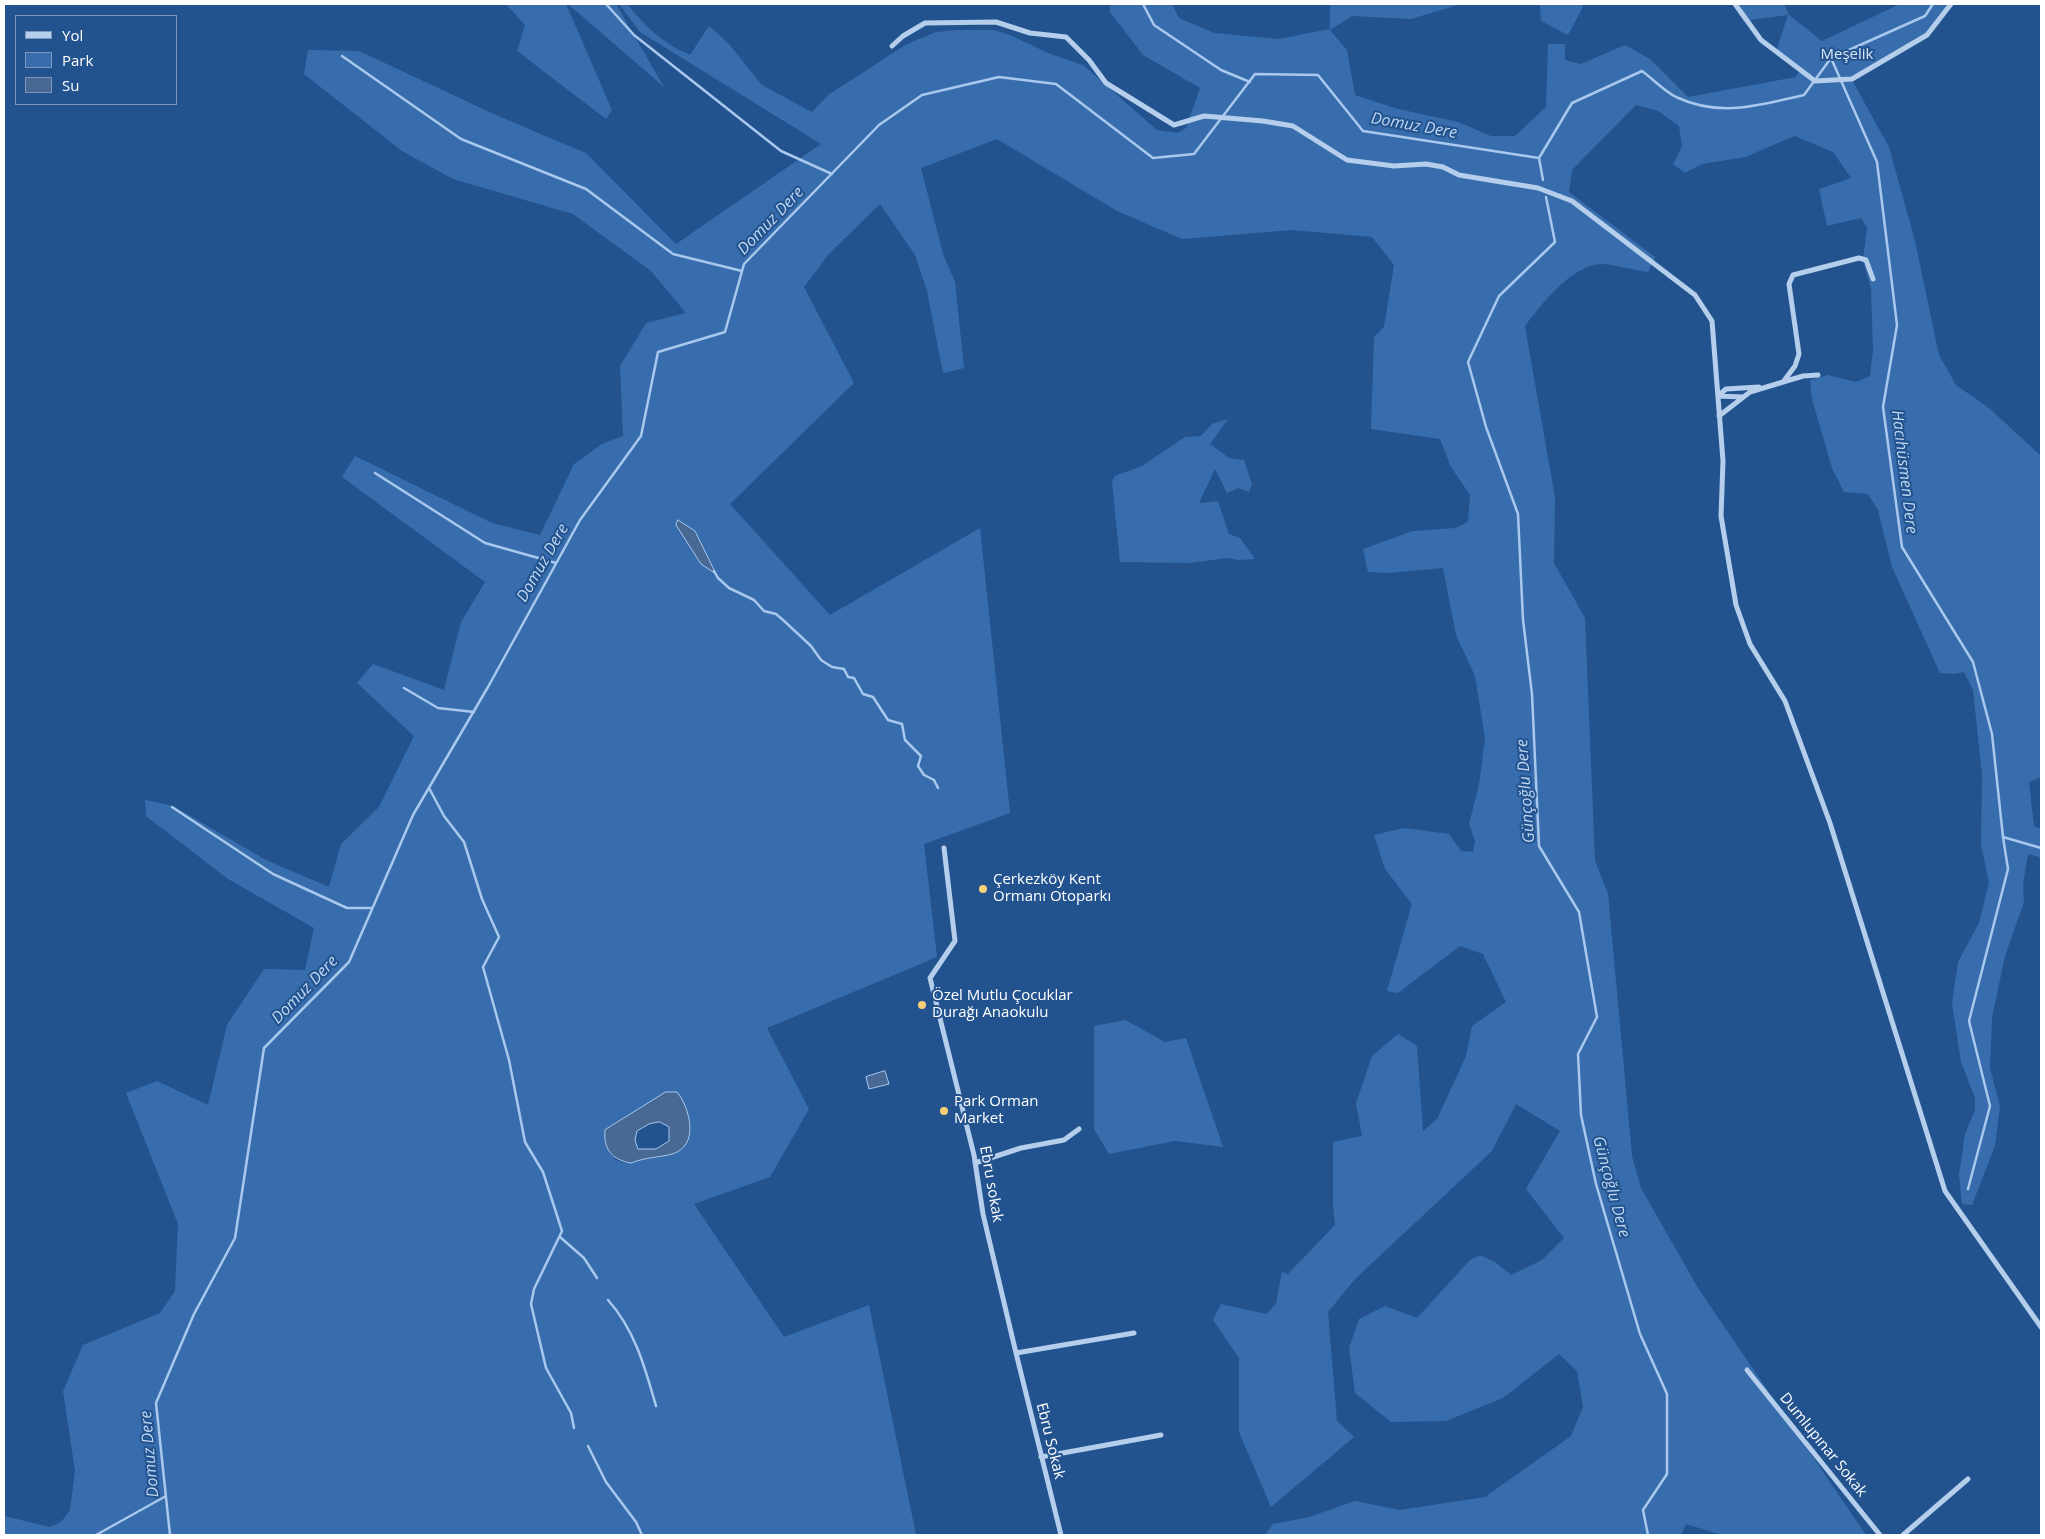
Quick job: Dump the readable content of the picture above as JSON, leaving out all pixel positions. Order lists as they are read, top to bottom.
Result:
{
  "streets": {
    "street": ["Ebru sokak", "Ebru Sokak", "Dumlupınar Sokak"]
  },
  "crossings": [
    ["Ebru sokak", "Ebru Sokak"]
  ],
  "water": ["Domuz Dere", "Hacıhüsmen Dere", "Günçoğlu Dere"],
  "parks": ["Meşelik"],
  "places": ["Çerkezköy Kent Ormanı Otoparkı", "Özel Mutlu Çocuklar Durağı Anaokulu", "Park Orman Market"],
  "legend": ["Yol", "Park", "Su"]
}
